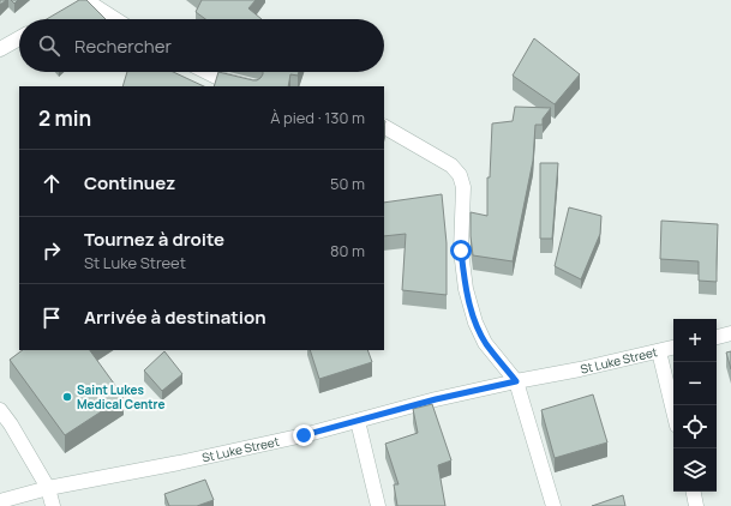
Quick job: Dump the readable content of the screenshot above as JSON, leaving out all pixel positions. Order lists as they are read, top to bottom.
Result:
{
  "streets": {
    "street": ["St Luke Street"]
  },
  "places": ["Saint Lukes Medical Centre"],
  "page": {
    "search": "Rechercher",
    "heading": ["2 min", "À pied · 130 m"],
    "list": [
      ["Continuez", "50 m"],
      ["Tournez à droite", "St Luke Street", "80 m"],
      "Arrivée à destination"
    ],
    "map_buttons": ["+", "−"]
  }
}
